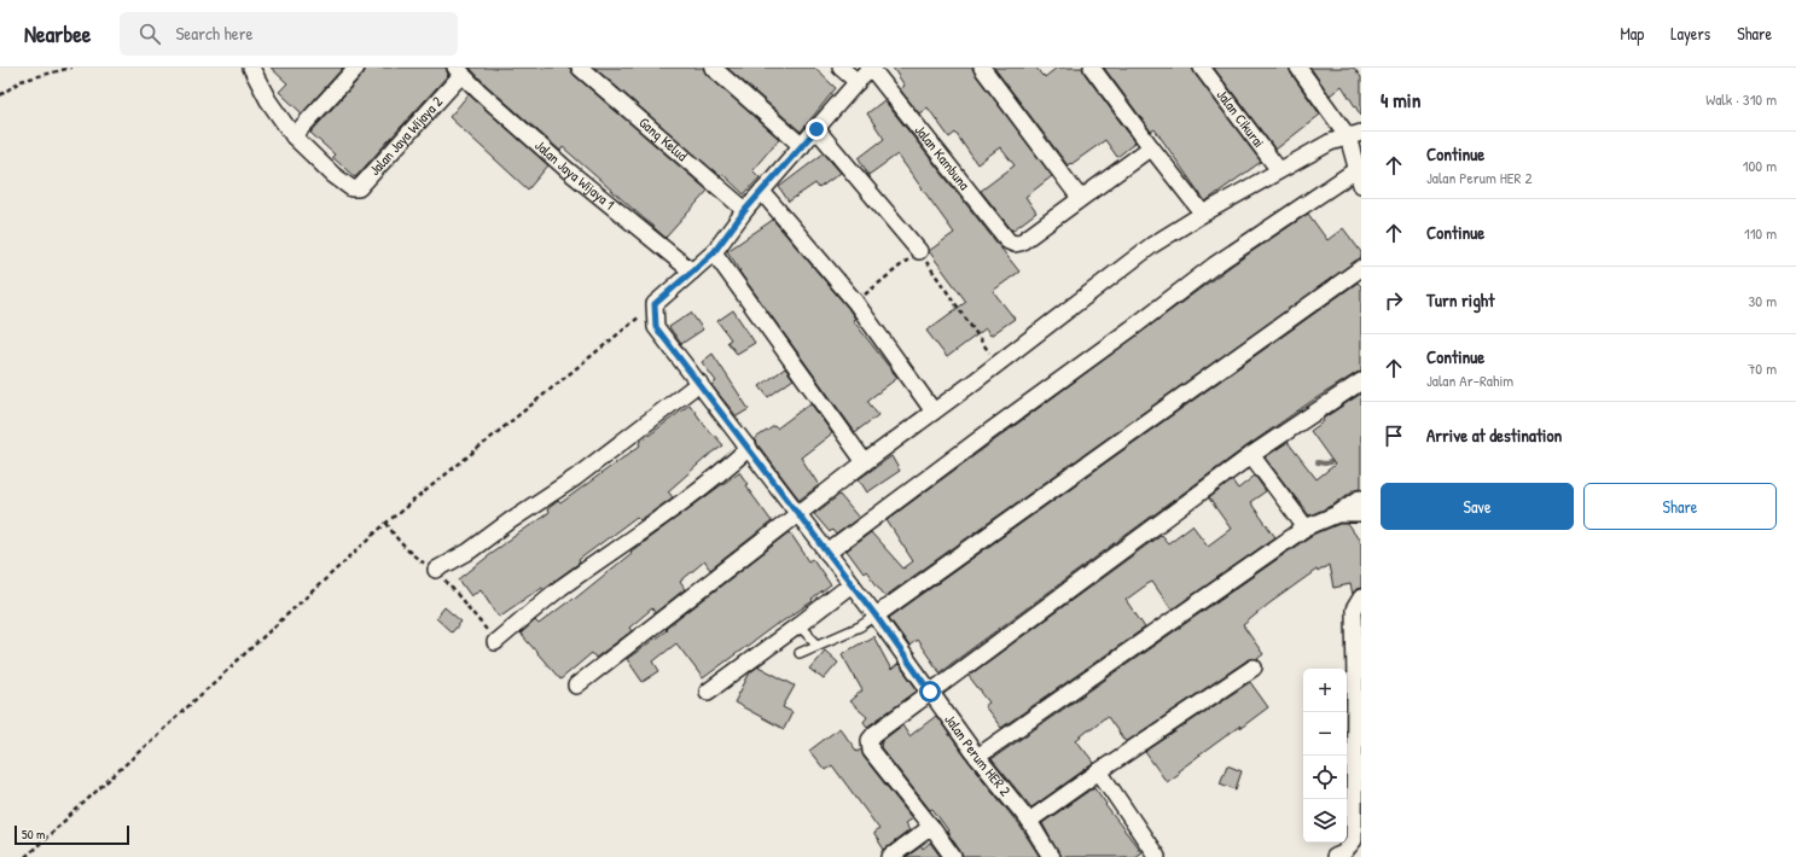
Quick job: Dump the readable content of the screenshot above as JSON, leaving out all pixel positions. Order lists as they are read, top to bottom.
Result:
{
  "streets": {
    "street": [
      "Jalan Cikurai",
      "Jalan Jaya Wijaya 2",
      "Gang Kelud",
      "Jalan Kambuna",
      "Jalan Jaya Wijaya 1",
      "Jalan Perum HER 2"
    ]
  },
  "crossings": [
    ["Jalan Jaya Wijaya 2", "Jalan Jaya Wijaya 1"]
  ],
  "scale_bar": "50 m",
  "page": {
    "header": "Nearbee",
    "search": "Search here",
    "nav": ["Map", "Layers", "Share"],
    "heading": ["4 min", "Walk · 310 m"],
    "list": [
      ["Continue", "Jalan Perum HER 2", "100 m"],
      ["Continue", "110 m"],
      ["Turn right", "30 m"],
      ["Continue", "Jalan Ar-Rahim", "70 m"],
      "Arrive at destination"
    ],
    "buttons": ["Save", "Share"],
    "map_buttons": ["+", "−"],
    "scale": "50 m"
  }
}
